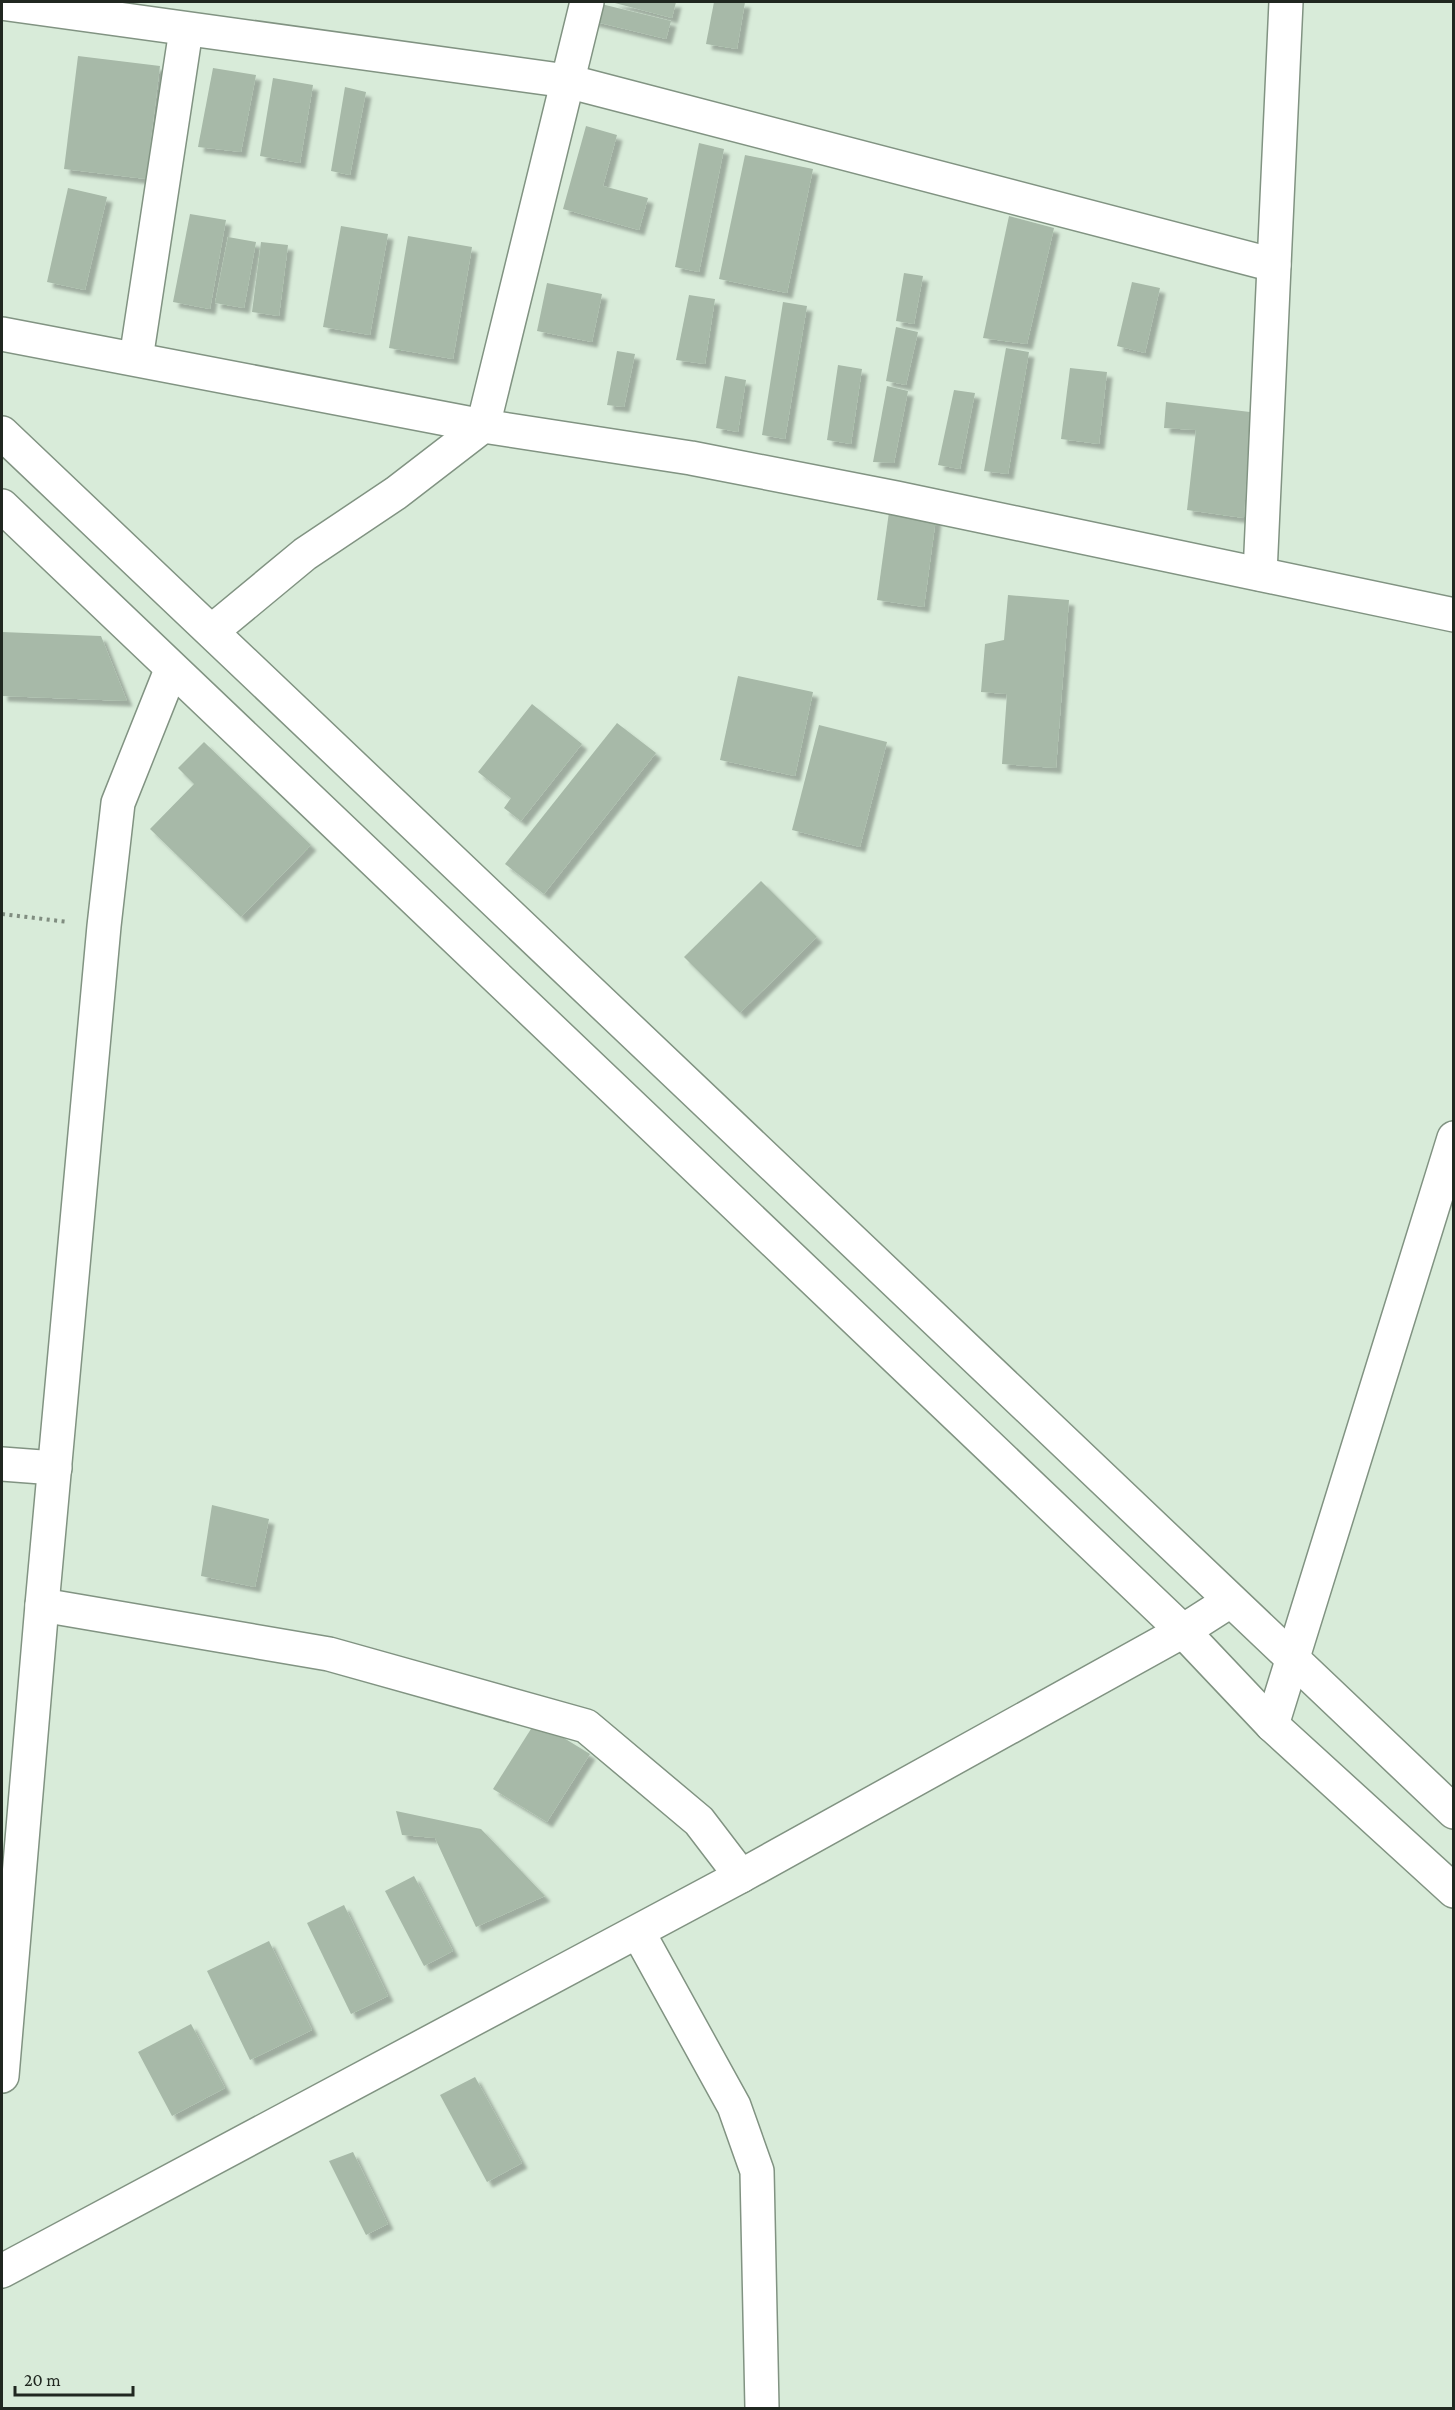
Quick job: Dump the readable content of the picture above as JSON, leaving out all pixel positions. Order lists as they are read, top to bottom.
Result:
{
  "scale_bar": "20 m"
}
